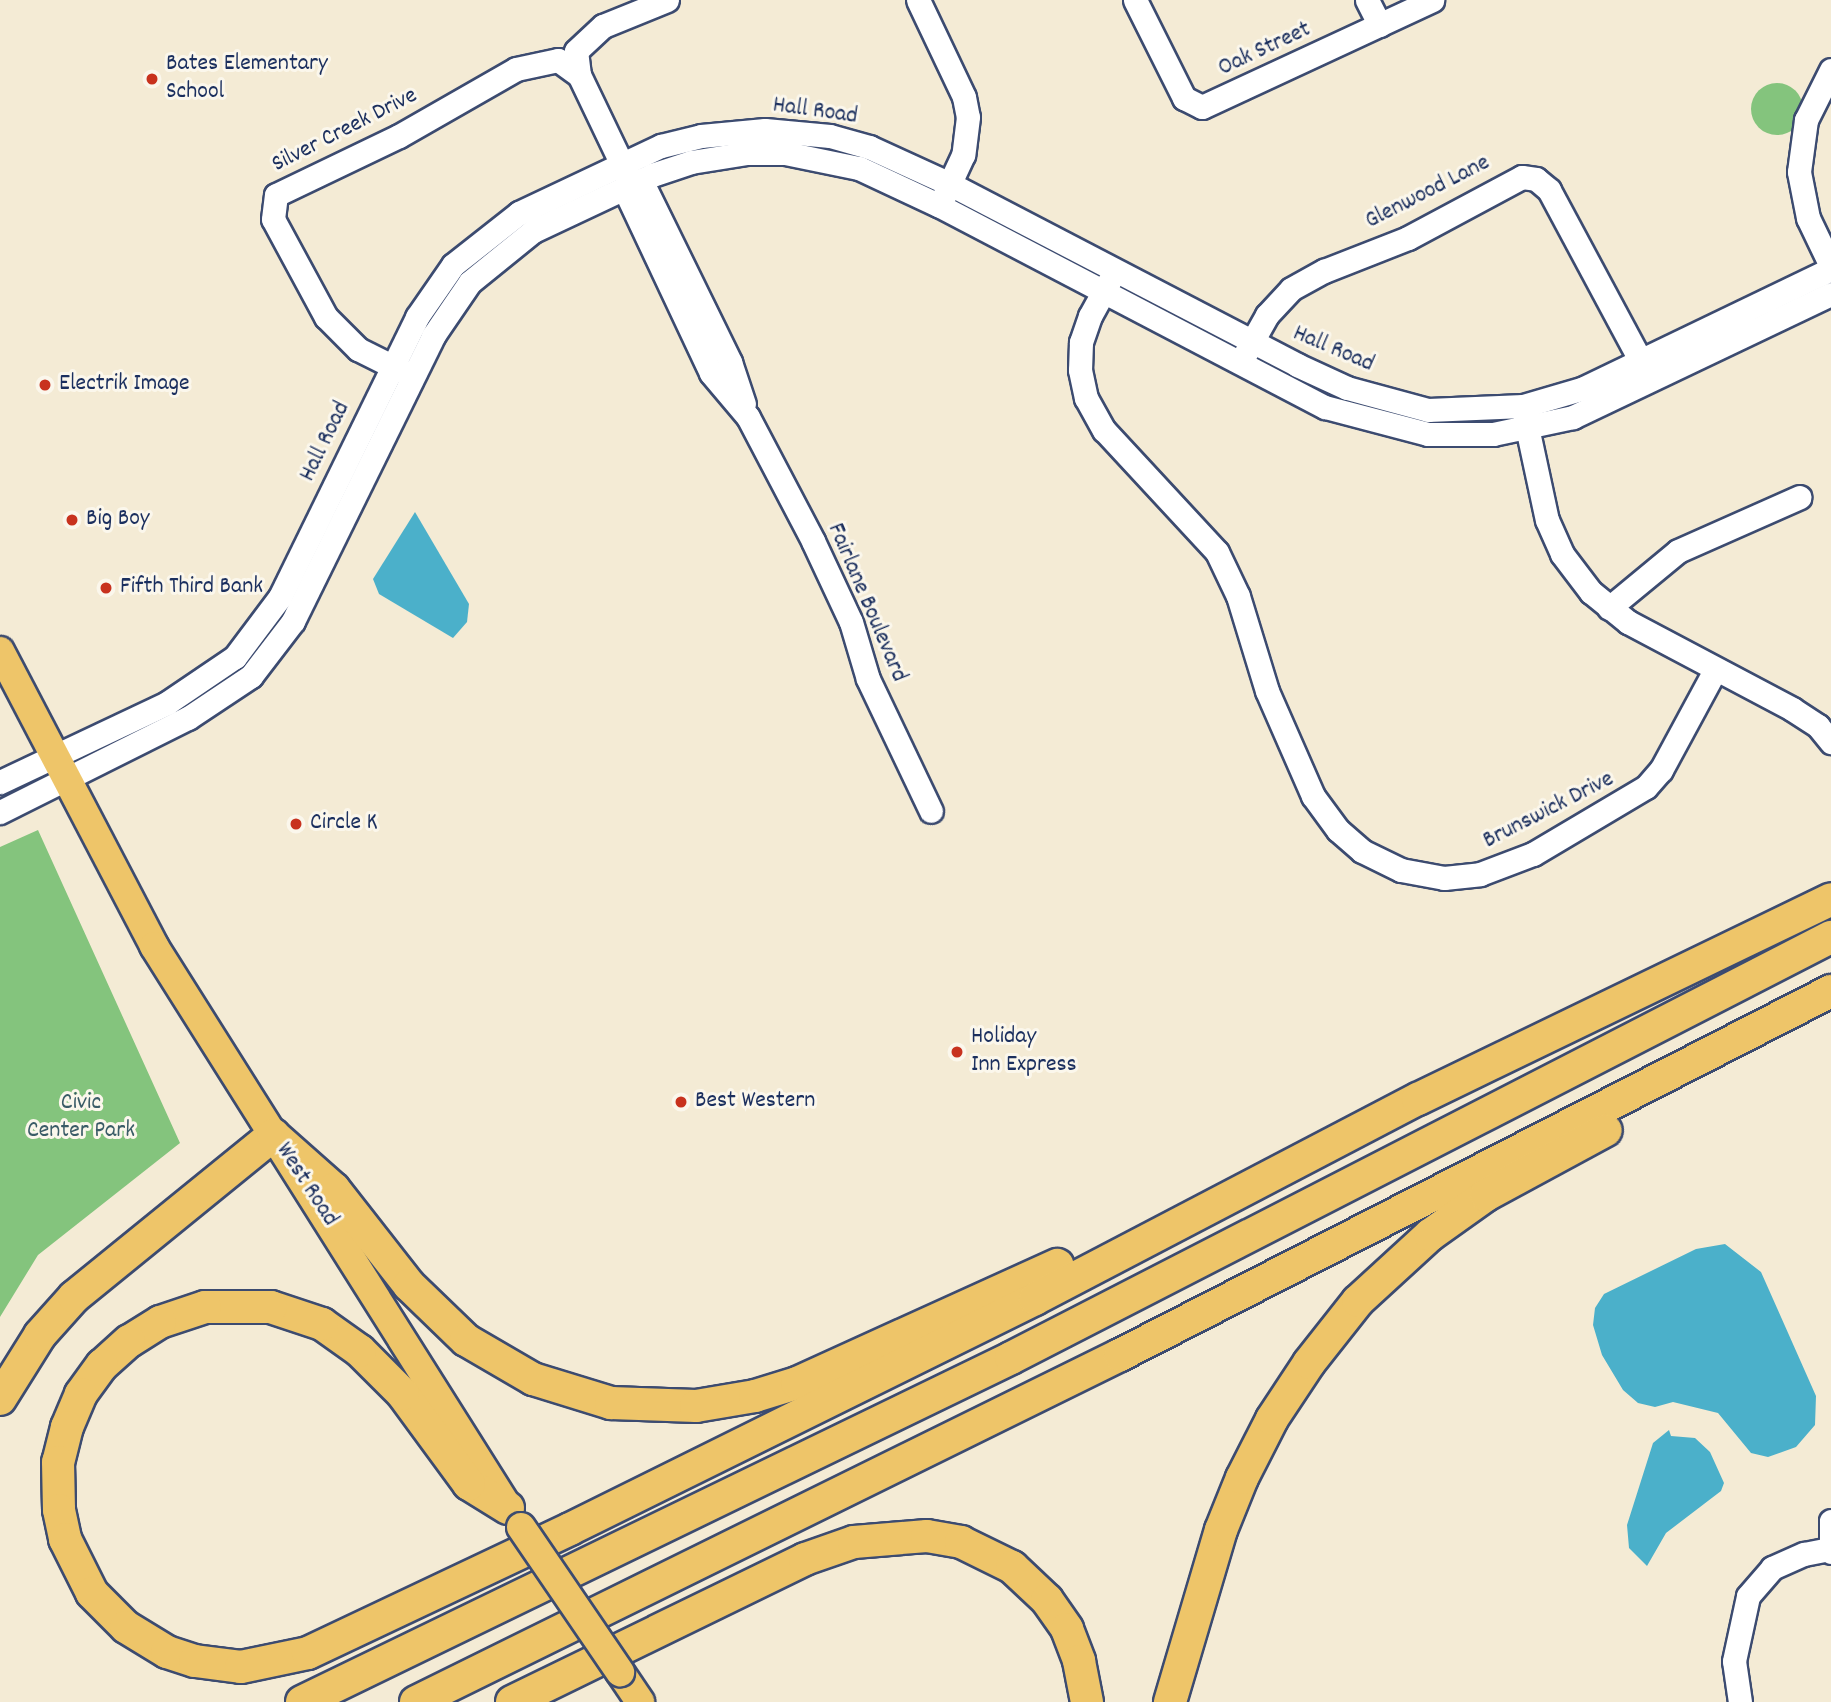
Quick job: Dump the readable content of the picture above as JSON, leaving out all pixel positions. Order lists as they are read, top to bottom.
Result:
{
  "streets": {
    "main road": ["West Road"],
    "street": [
      "Oak Street",
      "Hall Road",
      "Silver Creek Drive",
      "Glenwood Lane",
      "Fairlane Boulevard",
      "Brunswick Drive"
    ]
  },
  "crossings": [
    ["Hall Road", "Silver Creek Drive"],
    ["Hall Road", "Glenwood Lane"],
    ["Hall Road", "Fairlane Boulevard"],
    ["Hall Road", "Brunswick Drive"],
    ["Hall Road", "West Road"]
  ],
  "parks": ["Civic Center Park"],
  "places": [
    "Bates Elementary School",
    "Electrik Image",
    "Big Boy",
    "Fifth Third Bank",
    "Circle K",
    "Holiday Inn Express",
    "Best Western"
  ]
}
